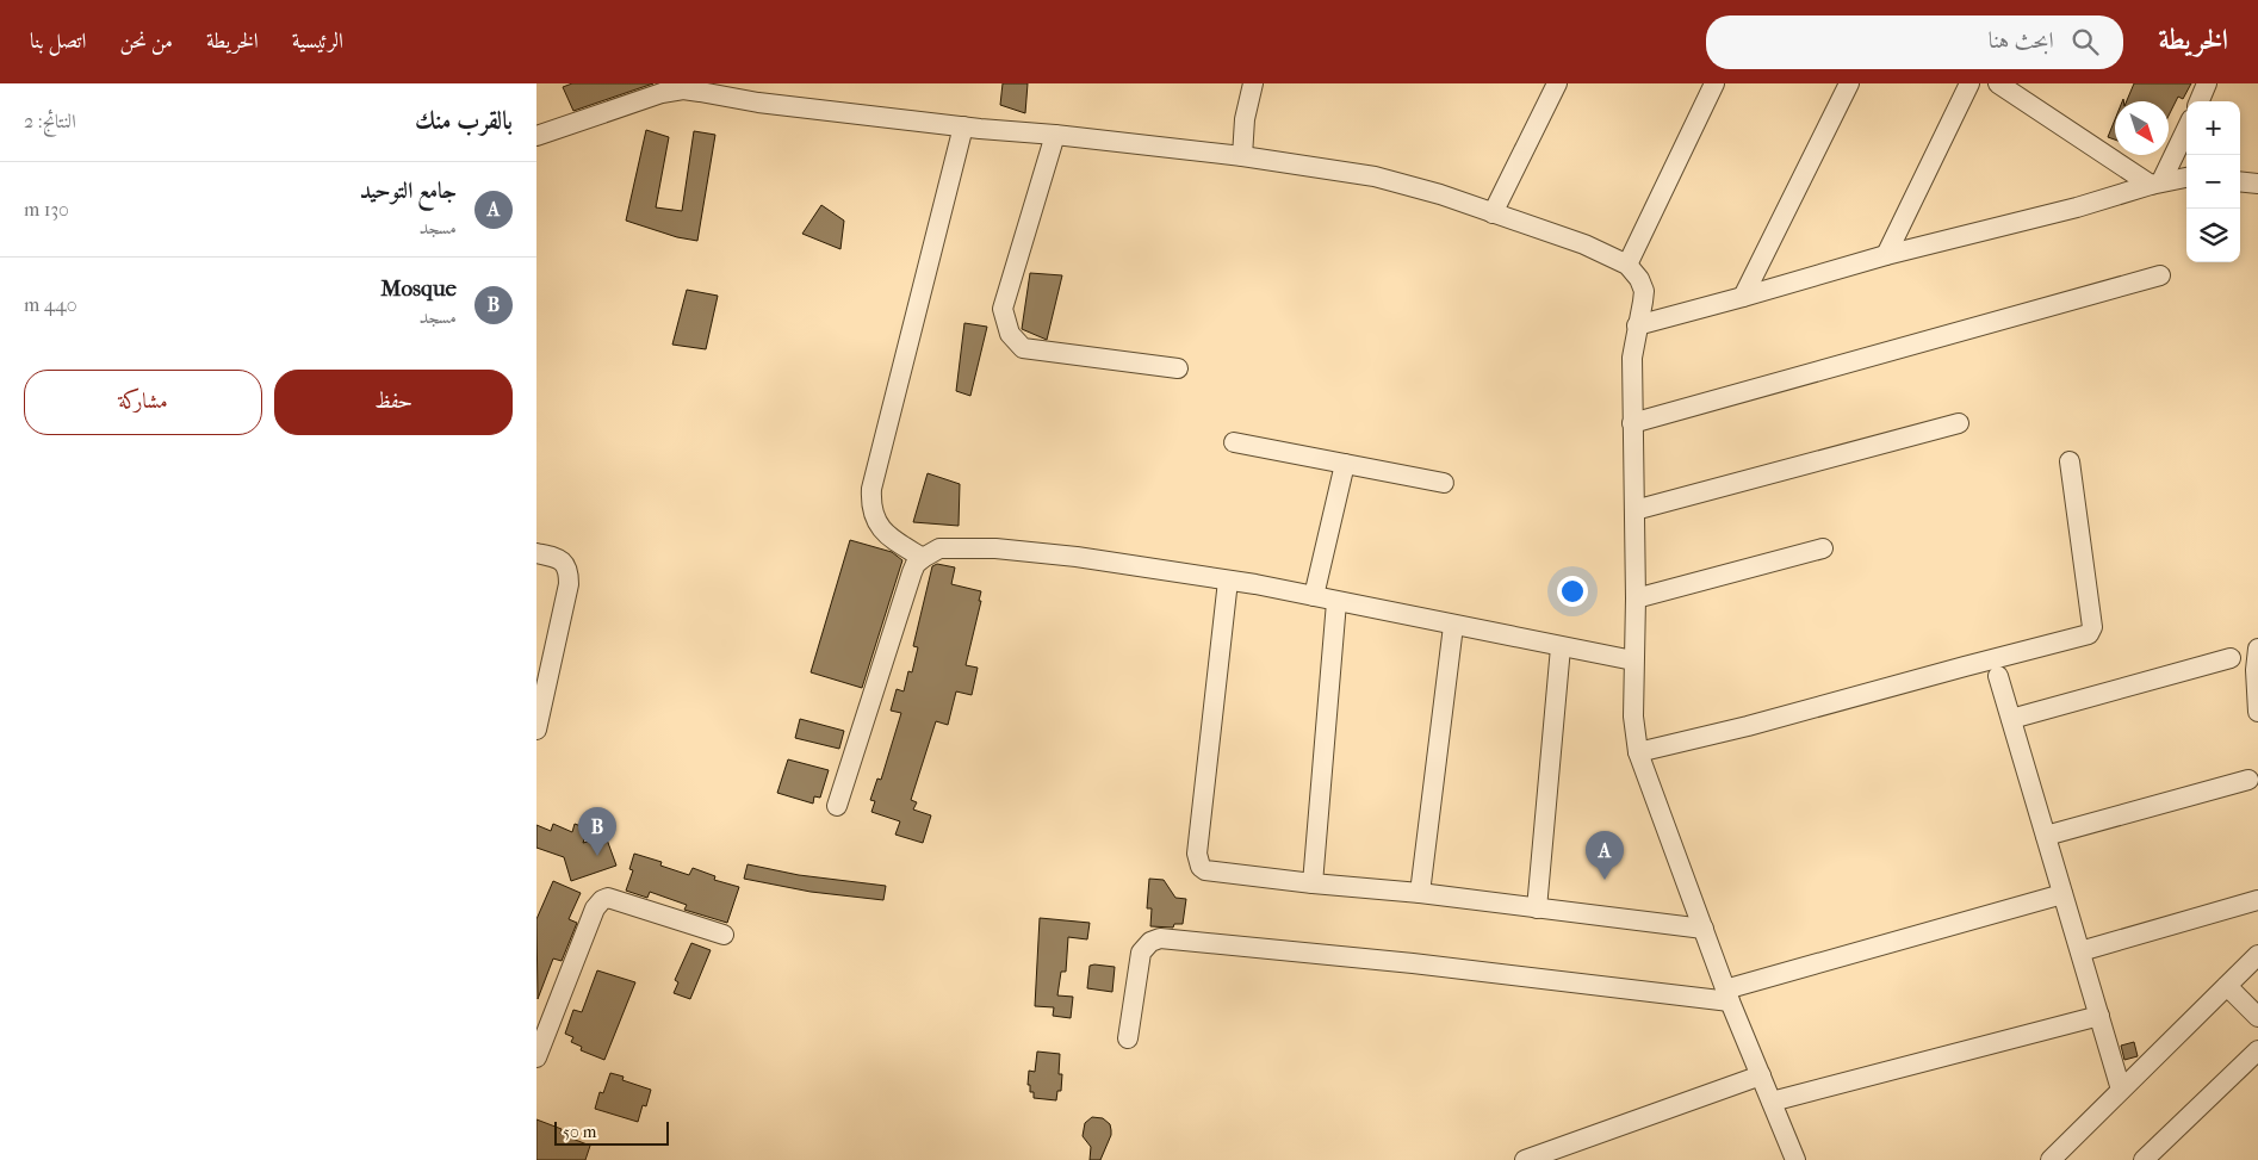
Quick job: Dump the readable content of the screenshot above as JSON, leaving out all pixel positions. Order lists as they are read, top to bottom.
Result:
{
  "scale_bar": "50 m",
  "north": "bottom right",
  "page": {
    "header": "الخريطة",
    "search": "ابحث هنا",
    "nav": [
      "الرئيسية",
      "الخريطة",
      "من نحن",
      "اتصل بنا"
    ],
    "heading": ["بالقرب منك", "النتائج: 2"],
    "map_buttons": ["+", "−"],
    "list": [
      {
        "mark": "A",
        "name": "جامع التوحيد",
        "note": "مسجد",
        "value": "130 m"
      },
      {
        "mark": "B",
        "name": "Mosque",
        "note": "مسجد",
        "value": "440 m"
      }
    ],
    "buttons": ["حفظ", "مشاركة"],
    "pins": ["B", "A"],
    "scale": "50 m"
  }
}
